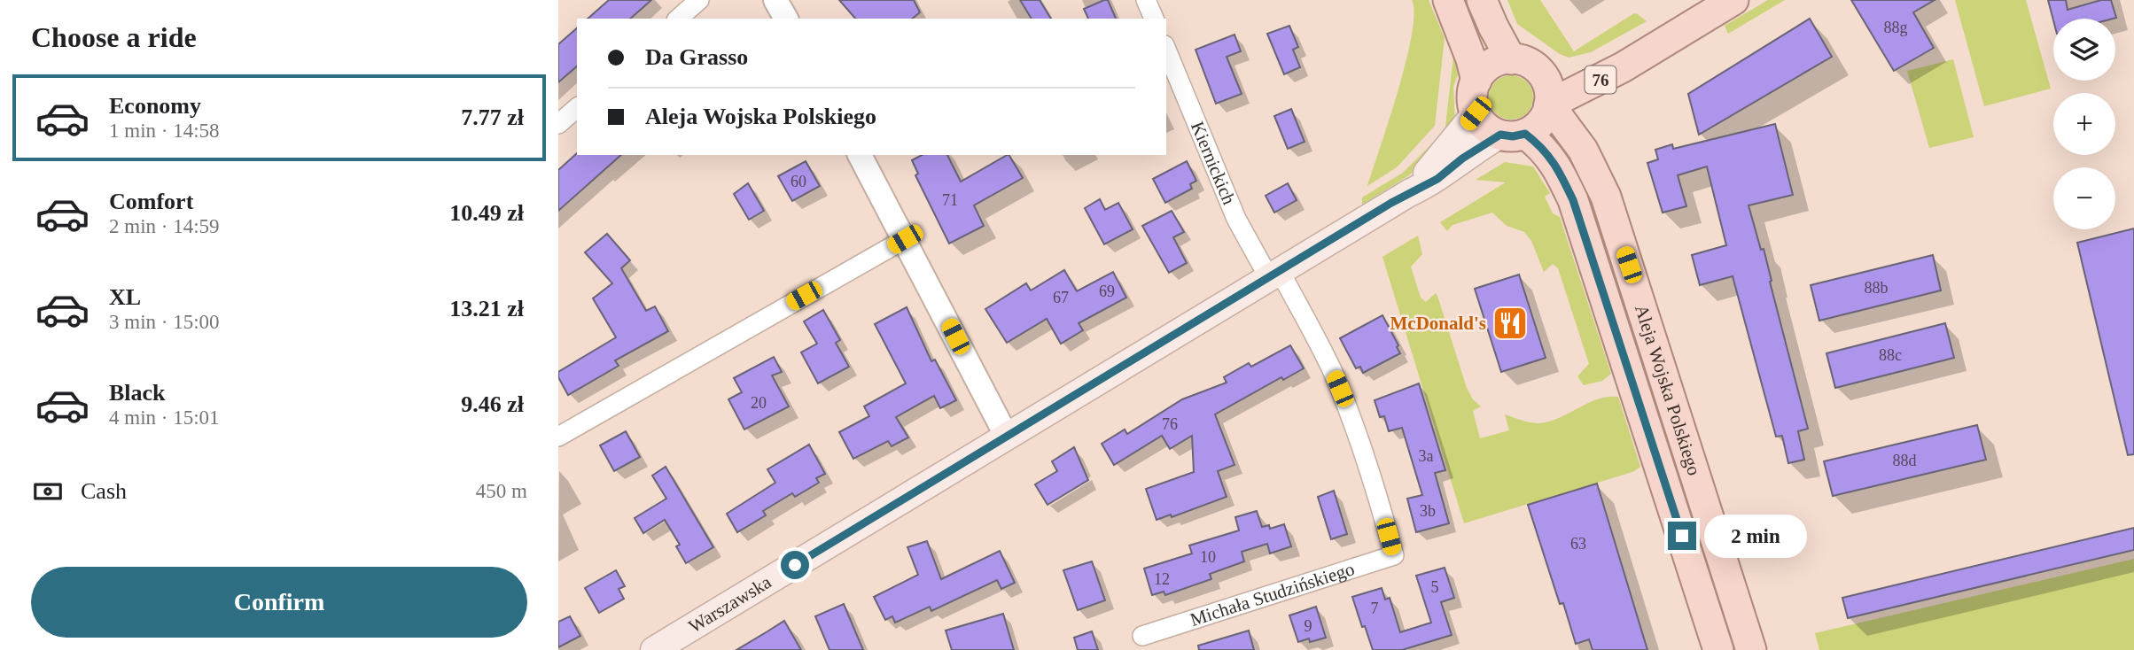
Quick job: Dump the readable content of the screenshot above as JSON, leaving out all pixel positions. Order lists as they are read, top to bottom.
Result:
{
  "streets": {
    "main road": ["76", "Aleja Wojska Polskiego", "Warszawska"],
    "street": ["Kiernickich", "Michała Studzińskiego"]
  },
  "crossings": [
    ["76", "Aleja Wojska Polskiego"],
    ["76", "Warszawska"],
    ["Kiernickich", "Michała Studzińskiego"],
    ["Kiernickich", "Warszawska"],
    ["Aleja Wojska Polskiego", "Warszawska"],
    ["Michała Studzińskiego", "Warszawska"]
  ],
  "places": {
    "restaurant": ["McDonald's"]
  },
  "house_numbers": [
    "88g",
    "60",
    "71",
    "88b",
    "69",
    "67",
    "88c",
    "20",
    "76",
    "3a",
    "88d",
    "3b",
    "63",
    "10",
    "12",
    "5",
    "7",
    "9"
  ],
  "page": {
    "heading": "Choose a ride",
    "map_buttons": ["+", "−"],
    "banner": ["Da Grasso", "Aleja Wojska Polskiego"],
    "list": [
      {
        "name": "Economy",
        "note": "1 min · 14:58",
        "value": "7.77 zł"
      },
      {
        "name": "Comfort",
        "note": "2 min · 14:59",
        "value": "10.49 zł"
      },
      {
        "name": "XL",
        "note": "3 min · 15:00",
        "value": "13.21 zł"
      },
      {
        "name": "Black",
        "note": "4 min · 15:01",
        "value": "9.46 zł"
      }
    ],
    "pay": ["Cash", "450 m"],
    "bubble": "2 min",
    "buttons": "Confirm"
  }
}
